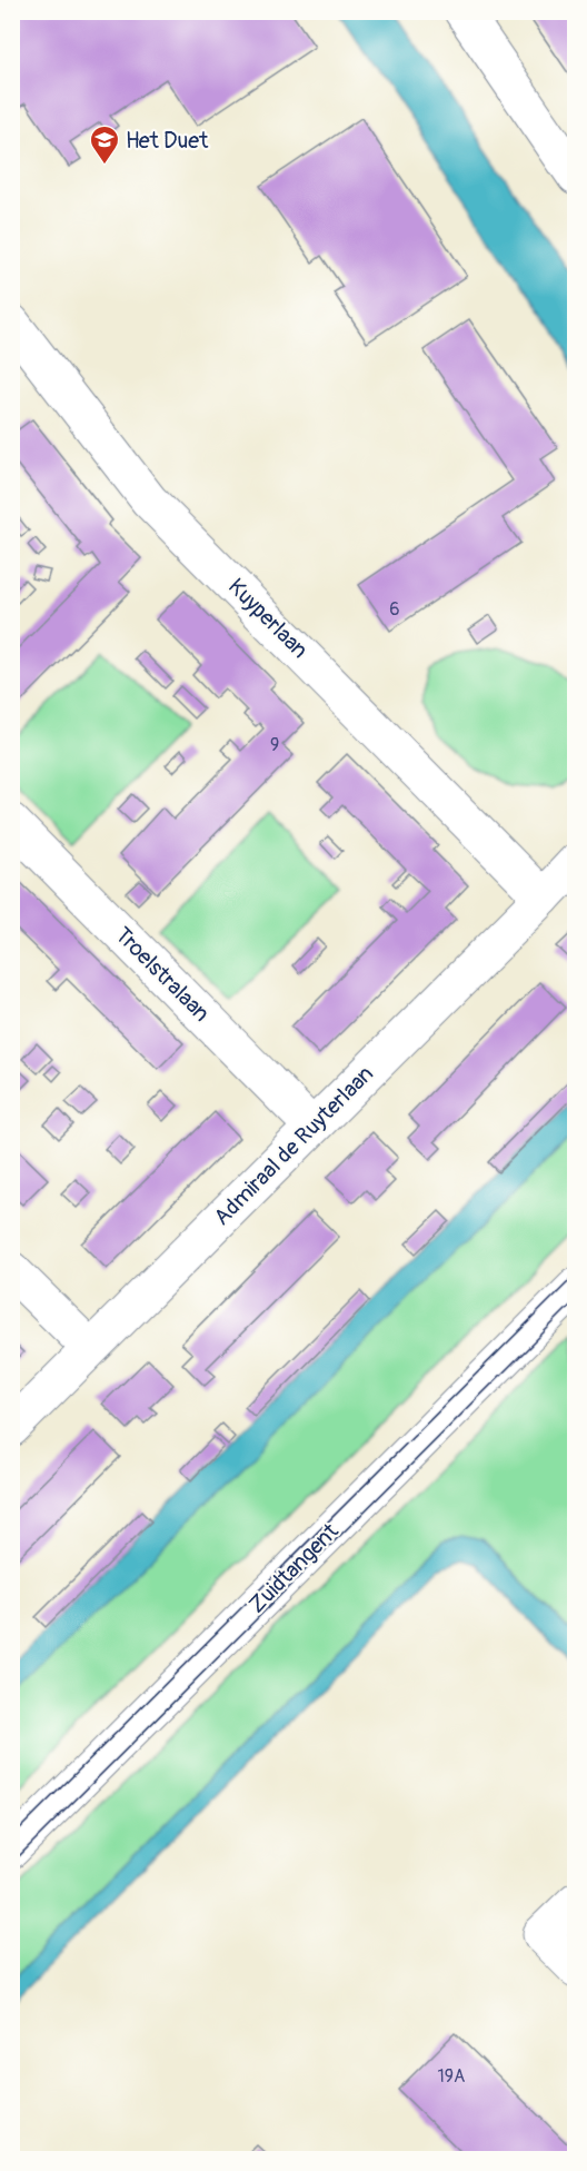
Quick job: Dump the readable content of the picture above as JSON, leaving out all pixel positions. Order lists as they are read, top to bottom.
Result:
{
  "streets": {
    "street": [
      "Kuyperlaan",
      "Troelstralaan",
      "Admiraal de Ruyterlaan",
      "Zuidtangent"
    ]
  },
  "crossings": [
    ["Kuyperlaan", "Admiraal de Ruyterlaan"],
    ["Troelstralaan", "Admiraal de Ruyterlaan"]
  ],
  "places": {
    "school or university": ["Het Duet"]
  },
  "house_numbers": ["6", "9", "19A"]
}
